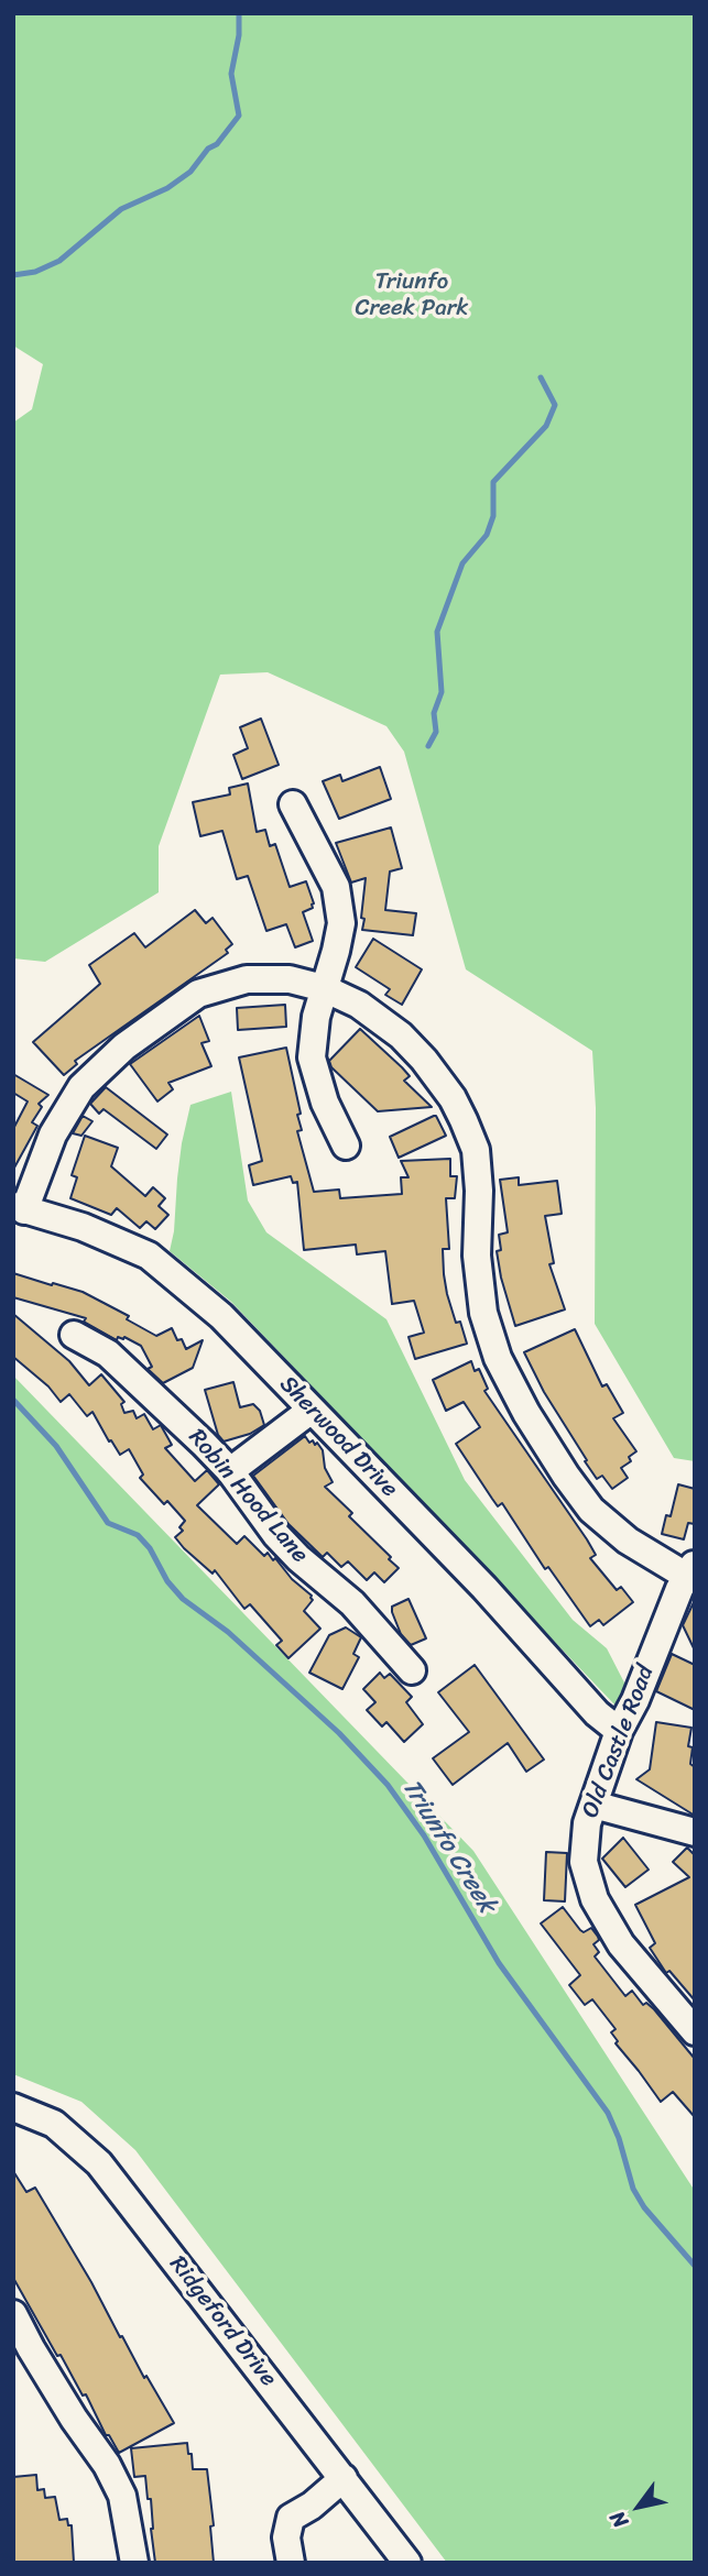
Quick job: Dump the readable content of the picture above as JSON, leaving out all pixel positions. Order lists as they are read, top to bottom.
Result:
{
  "streets": {
    "street": [
      "Sherwood Drive",
      "Robin Hood Lane",
      "Old Castle Road",
      "Ridgeford Drive"
    ]
  },
  "crossings": [
    ["Sherwood Drive", "Old Castle Road"]
  ],
  "water": ["Triunfo Creek"],
  "parks": ["Triunfo Creek Park"],
  "north": "bottom left"
}
